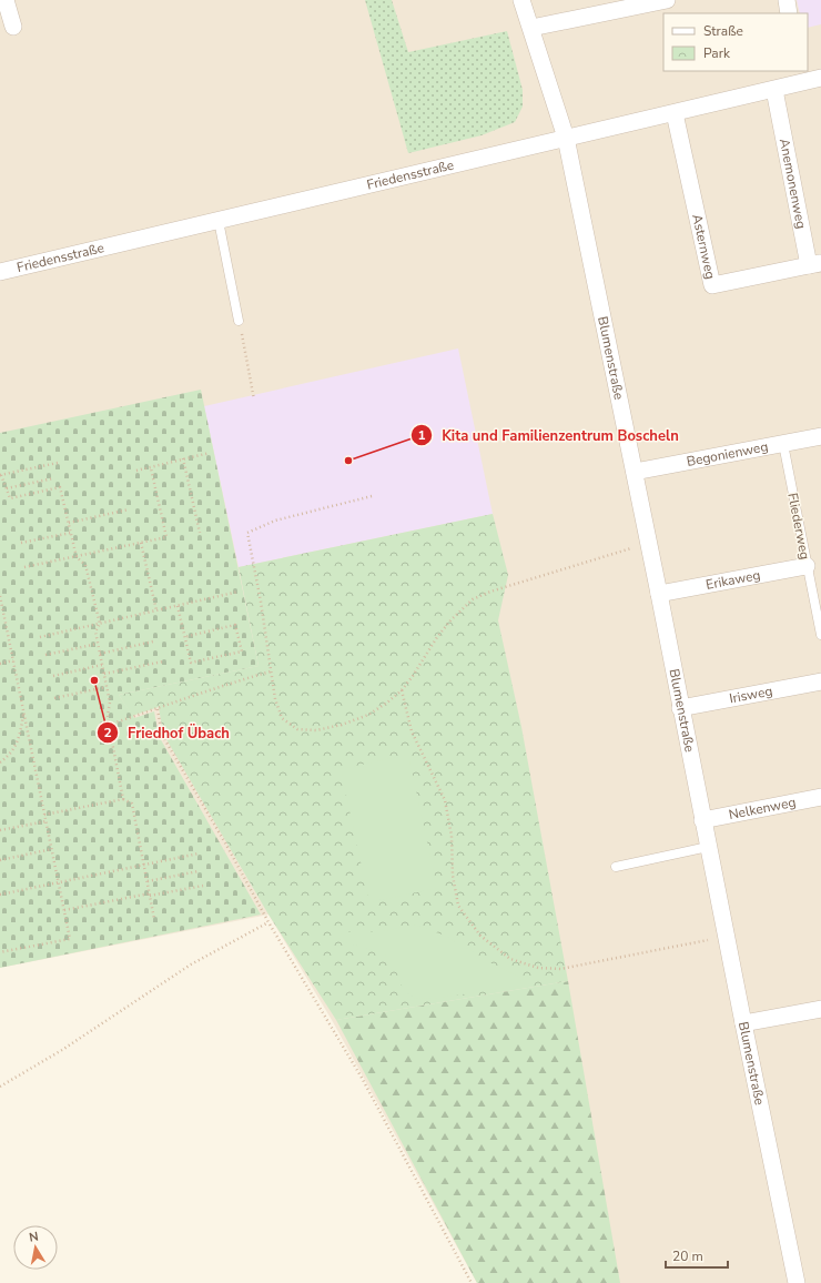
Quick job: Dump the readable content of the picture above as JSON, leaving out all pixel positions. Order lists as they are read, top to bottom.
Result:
{
  "streets": {
    "street": [
      "Friedensstraße",
      "Anemonenweg",
      "Asternweg",
      "Blumenstraße",
      "Begonienweg",
      "Erikaweg",
      "Irisweg",
      "Nelkenweg"
    ],
    "lane": ["Fliederweg"]
  },
  "crossings": [
    ["Friedensstraße", "Anemonenweg"],
    ["Friedensstraße", "Asternweg"],
    ["Friedensstraße", "Blumenstraße"],
    ["Anemonenweg", "Asternweg"],
    ["Blumenstraße", "Begonienweg"],
    ["Blumenstraße", "Erikaweg"],
    ["Blumenstraße", "Irisweg"],
    ["Blumenstraße", "Nelkenweg"],
    ["Begonienweg", "Fliederweg"],
    ["Fliederweg", "Erikaweg"]
  ],
  "places": ["Kita und Familienzentrum Boscheln", "Friedhof Übach"],
  "legend": ["Straße", "Park"],
  "scale_bar": "20 m",
  "north": "top"
}
